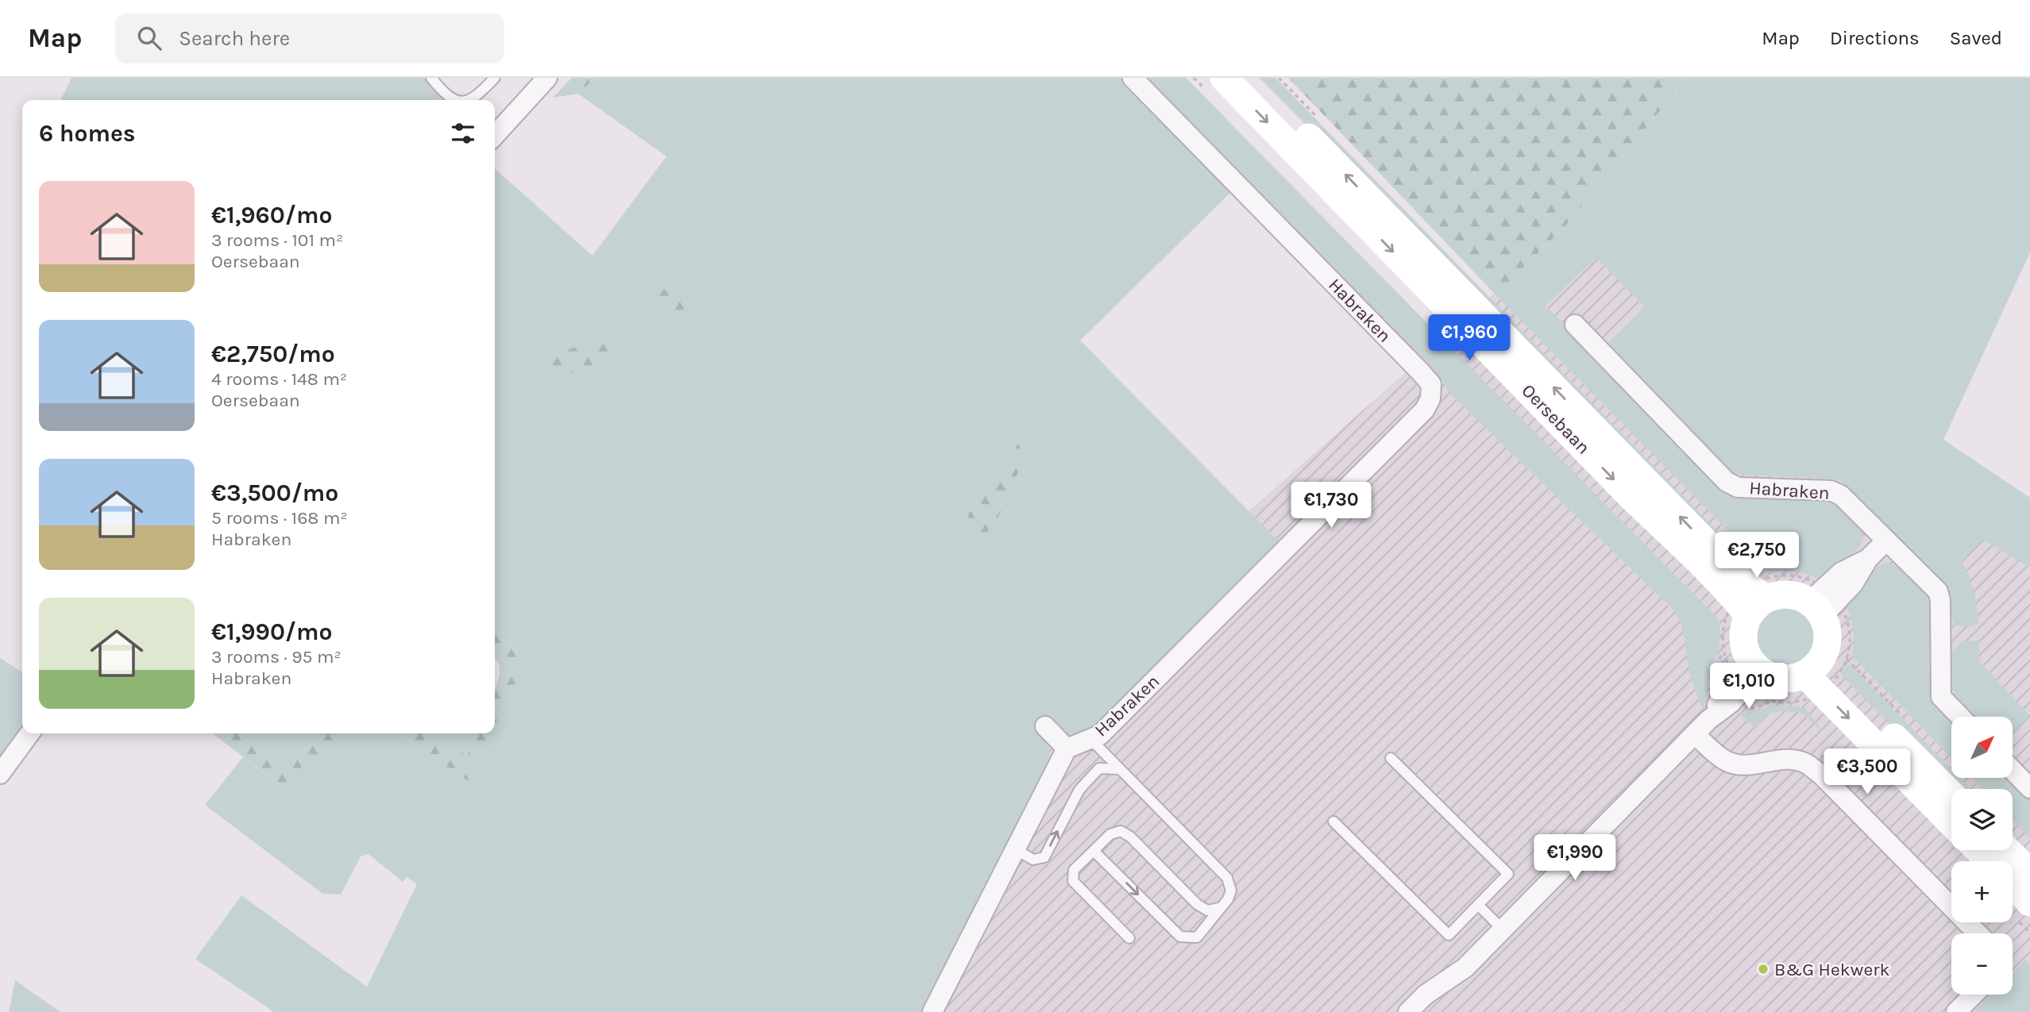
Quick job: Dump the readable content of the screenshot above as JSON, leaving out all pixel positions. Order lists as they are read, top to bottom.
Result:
{
  "streets": {
    "main road": ["Oersebaan"],
    "street": ["Habraken"]
  },
  "places": ["B&G Hekwerk"],
  "north": "top right",
  "page": {
    "header": "Map",
    "search": "Search here",
    "nav": ["Map", "Directions", "Saved"],
    "heading": "6 homes",
    "list": [
      {
        "name": "€1,960/mo",
        "note": "3 rooms · 101 m² · Oersebaan"
      },
      {
        "name": "€2,750/mo",
        "note": "4 rooms · 148 m² · Oersebaan"
      },
      {
        "name": "€3,500/mo",
        "note": "5 rooms · 168 m² · Habraken"
      },
      {
        "name": "€1,990/mo",
        "note": "3 rooms · 95 m² · Habraken"
      }
    ],
    "price": [
      "€1,960",
      "€1,730",
      "€2,750",
      "€1,010",
      "€3,500",
      "€1,990"
    ],
    "map_buttons": ["+", "−"]
  }
}
